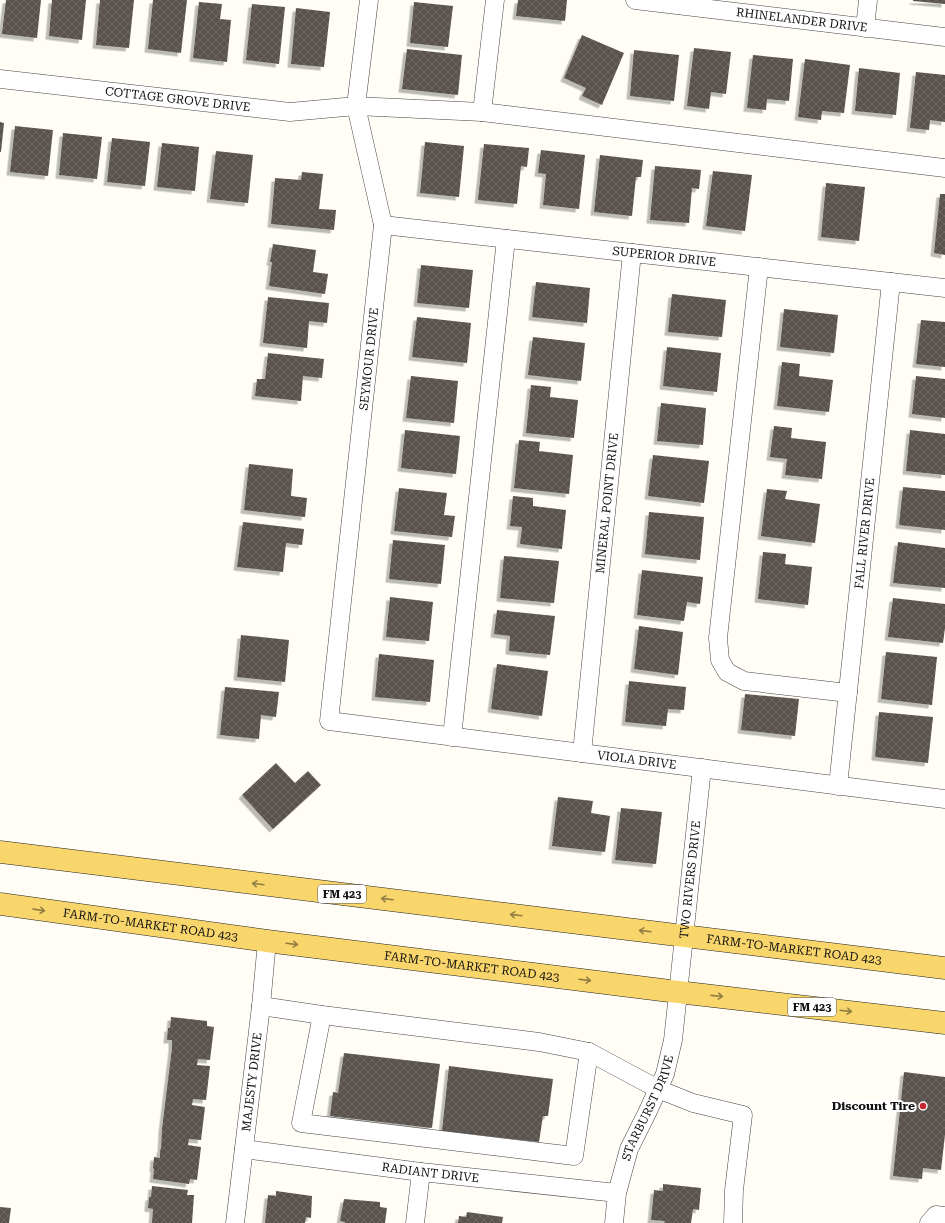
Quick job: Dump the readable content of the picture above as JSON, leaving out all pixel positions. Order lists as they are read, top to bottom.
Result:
{
  "streets": {
    "main road": ["FM 423", "FARM-TO-MARKET ROAD 423"],
    "street": [
      "RHINELANDER DRIVE",
      "COTTAGE GROVE DRIVE",
      "SUPERIOR DRIVE",
      "SEYMOUR DRIVE",
      "MINERAL POINT DRIVE",
      "FALL RIVER DRIVE",
      "VIOLA DRIVE",
      "TWO RIVERS DRIVE",
      "MAJESTY DRIVE",
      "STARBURST DRIVE",
      "RADIANT DRIVE"
    ]
  },
  "crossings": [
    ["COTTAGE GROVE DRIVE", "SEYMOUR DRIVE"],
    ["SUPERIOR DRIVE", "SEYMOUR DRIVE"],
    ["SUPERIOR DRIVE", "MINERAL POINT DRIVE"],
    ["SUPERIOR DRIVE", "FALL RIVER DRIVE"],
    ["SEYMOUR DRIVE", "VIOLA DRIVE"],
    ["MINERAL POINT DRIVE", "VIOLA DRIVE"],
    ["FALL RIVER DRIVE", "VIOLA DRIVE"],
    ["VIOLA DRIVE", "TWO RIVERS DRIVE"],
    ["TWO RIVERS DRIVE", "FARM-TO-MARKET ROAD 423"],
    ["TWO RIVERS DRIVE", "STARBURST DRIVE"],
    ["FARM-TO-MARKET ROAD 423", "MAJESTY DRIVE"],
    ["FARM-TO-MARKET ROAD 423", "STARBURST DRIVE"],
    ["MAJESTY DRIVE", "RADIANT DRIVE"],
    ["STARBURST DRIVE", "RADIANT DRIVE"]
  ],
  "places": ["Discount Tire"]
}
